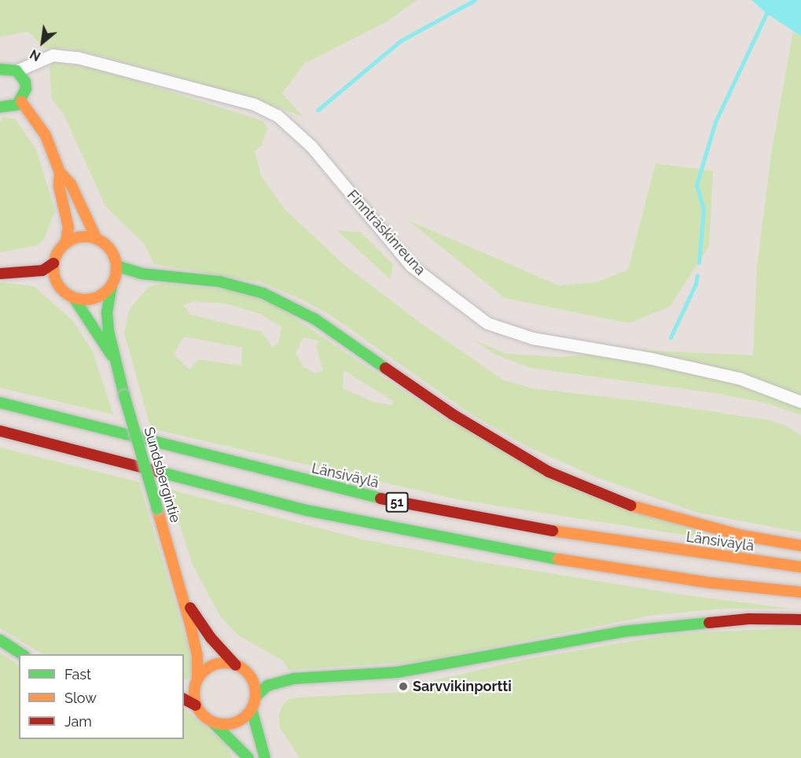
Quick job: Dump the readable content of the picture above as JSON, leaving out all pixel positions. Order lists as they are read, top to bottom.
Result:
{
  "streets": {
    "main road": ["Sundsbergintie", "Länsiväylä", "51"],
    "street": ["Finnträskinreuna"]
  },
  "places": ["Sarvvikinportti"],
  "legend": ["Fast", "Slow", "Jam"],
  "north": "bottom left"
}
